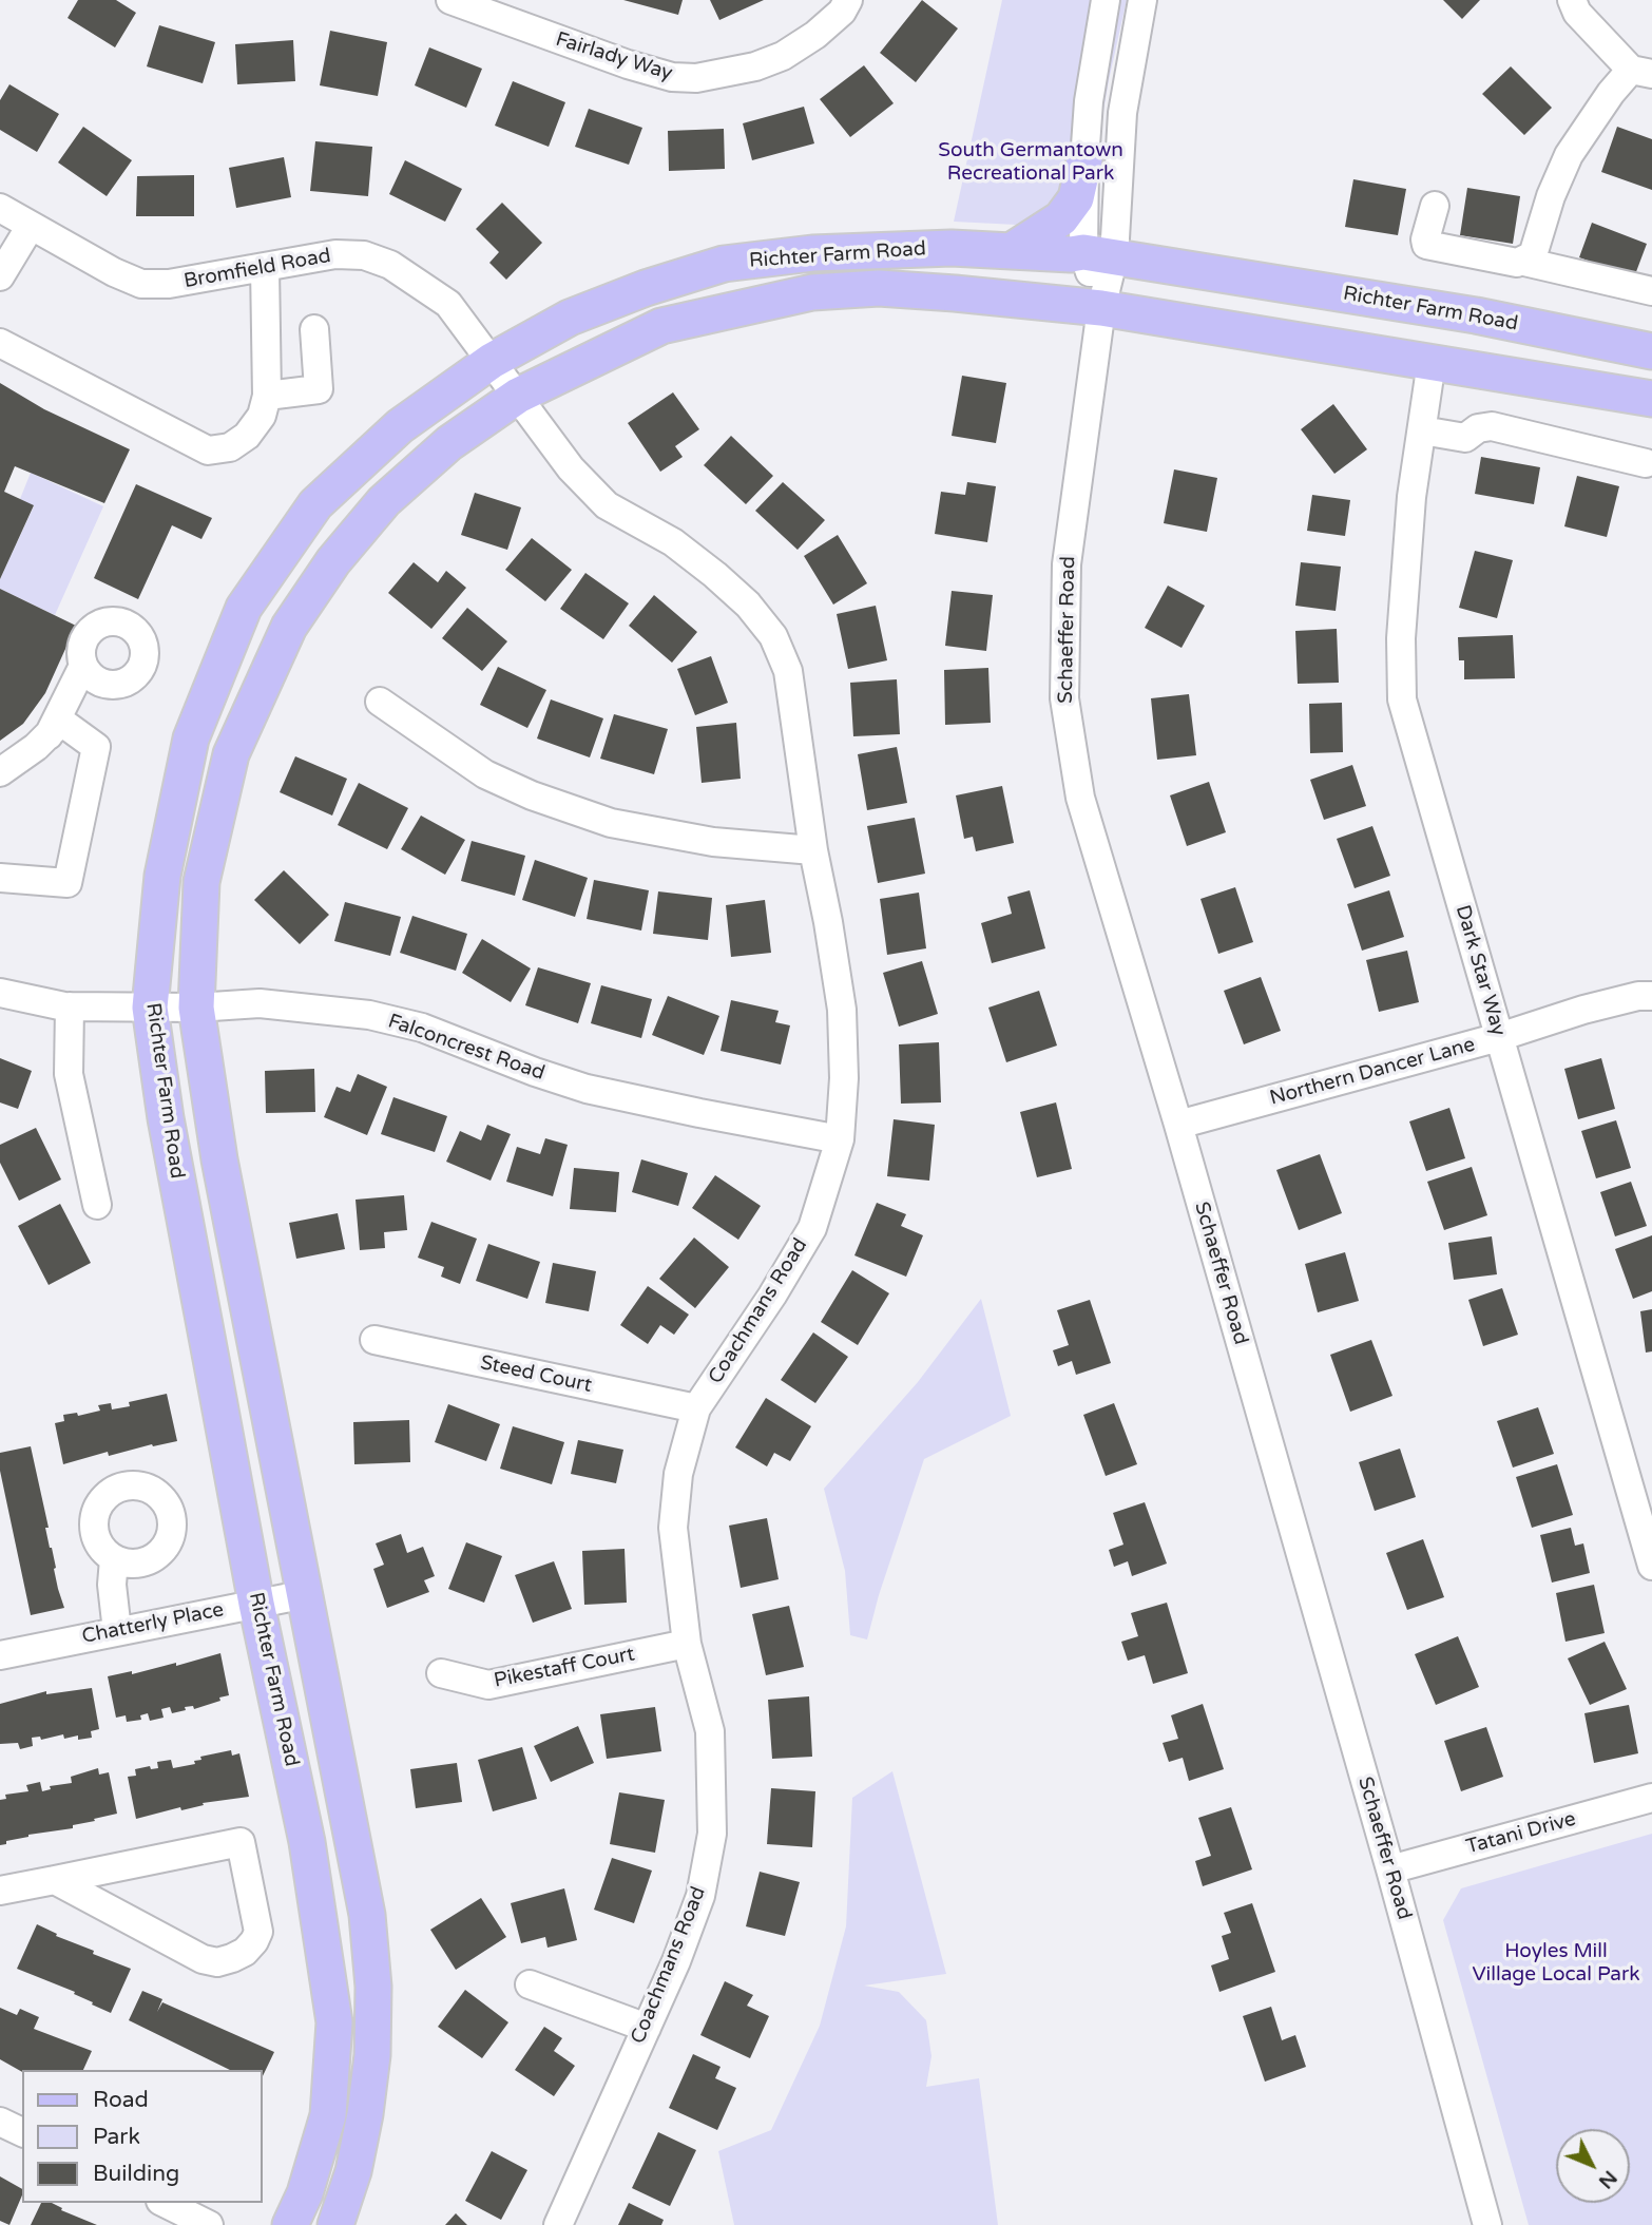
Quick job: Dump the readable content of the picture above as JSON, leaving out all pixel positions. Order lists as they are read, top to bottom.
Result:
{
  "streets": {
    "main road": ["Richter Farm Road"],
    "street": [
      "Fairlady Way",
      "Bromfield Road",
      "Schaeffer Road",
      "Dark Star Way",
      "Falconcrest Road",
      "Northern Dancer Lane",
      "Coachmans Road",
      "Steed Court",
      "Chatterly Place",
      "Pikestaff Court",
      "Tatani Drive"
    ]
  },
  "crossings": [
    ["Richter Farm Road", "Bromfield Road"],
    ["Richter Farm Road", "Schaeffer Road"],
    ["Richter Farm Road", "Dark Star Way"],
    ["Richter Farm Road", "Falconcrest Road"],
    ["Richter Farm Road", "Coachmans Road"],
    ["Richter Farm Road", "Chatterly Place"],
    ["Bromfield Road", "Coachmans Road"],
    ["Schaeffer Road", "Northern Dancer Lane"],
    ["Schaeffer Road", "Tatani Drive"],
    ["Dark Star Way", "Northern Dancer Lane"],
    ["Falconcrest Road", "Coachmans Road"],
    ["Coachmans Road", "Steed Court"],
    ["Coachmans Road", "Pikestaff Court"]
  ],
  "parks": ["South Germantown Recreational Park", "Hoyles Mill Village Local Park"],
  "legend": ["Road", "Park", "Building"],
  "north": "bottom right"
}
